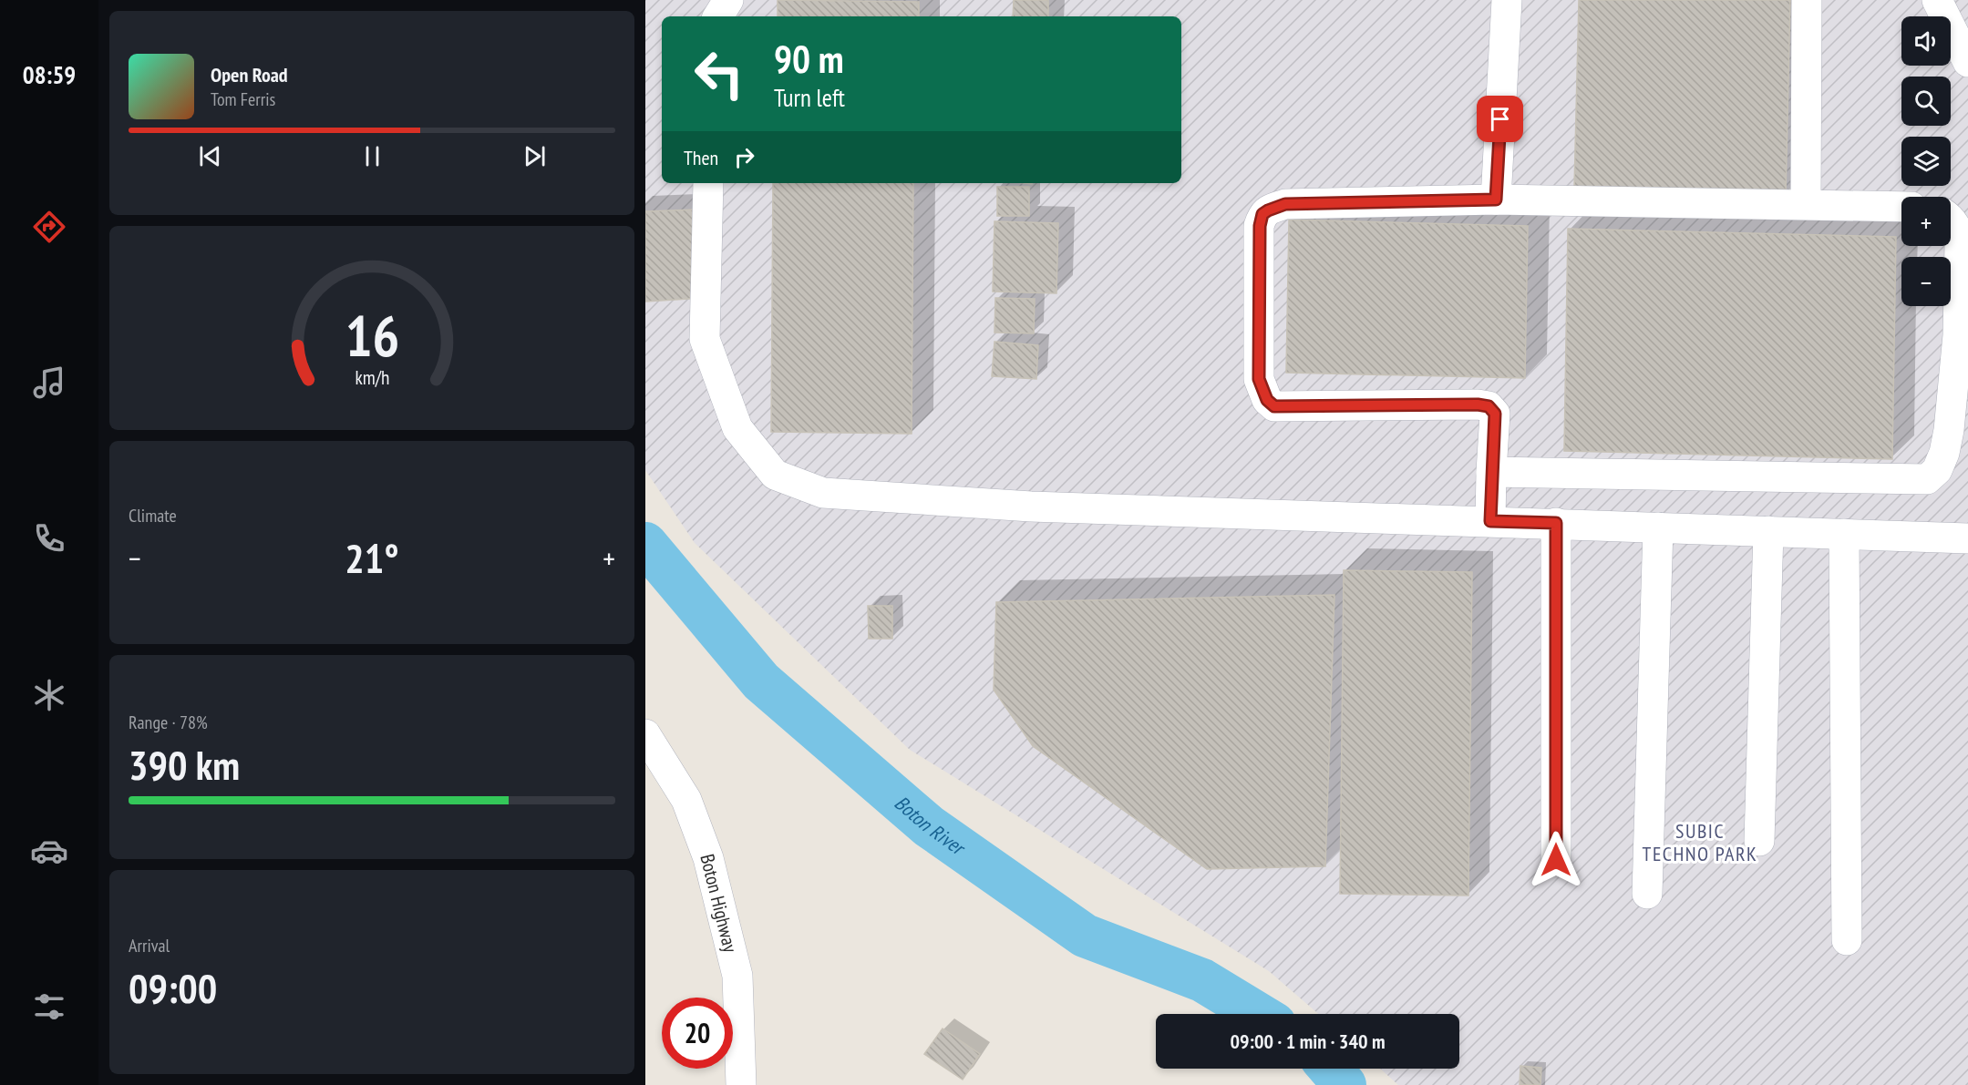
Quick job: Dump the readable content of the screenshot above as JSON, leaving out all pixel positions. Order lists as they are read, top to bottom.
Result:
{
  "streets": {
    "street": ["Boton Highway"]
  },
  "districts": ["SUBIC TECHNO PARK"],
  "water": ["Boton River"],
  "page": {
    "tabs": "08:59",
    "map_buttons": ["+", "−"],
    "turn": ["90 m", "Turn left"],
    "song": ["Open Road", "Tom Ferris"],
    "then": "Then",
    "tile": [
      "Climate",
      ["Range · 78%", "390 km"],
      ["Arrival", "09:00"]
    ],
    "heat": ["−", "21°", "+"],
    "limit": "20",
    "trip": "09:00 · 1 min · 340 m",
    "gauge": ["16", "km/h"]
  }
}
